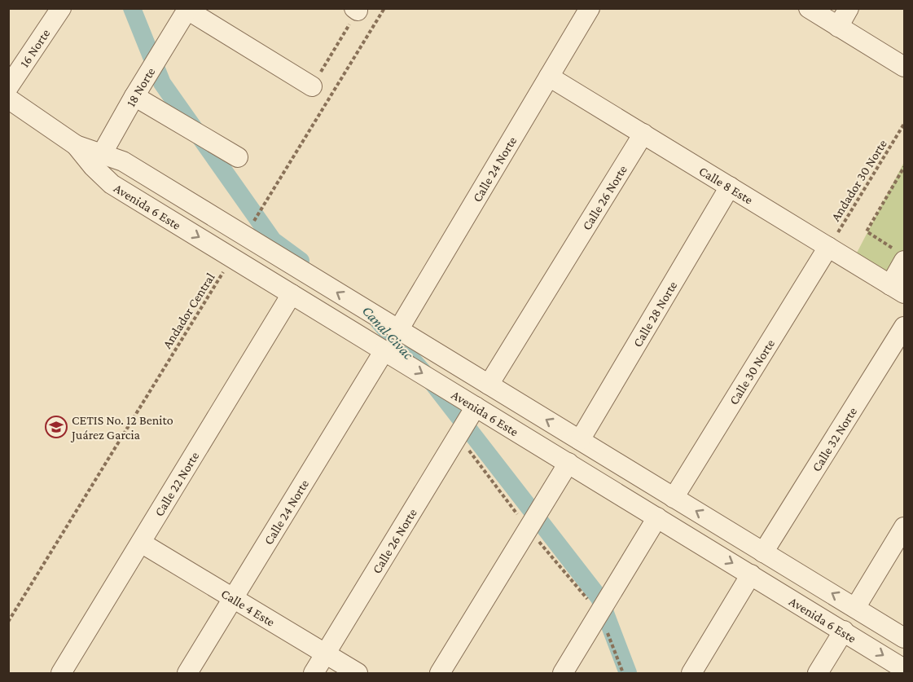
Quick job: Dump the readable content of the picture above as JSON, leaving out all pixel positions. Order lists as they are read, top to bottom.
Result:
{
  "streets": {
    "street": [
      "16 Norte",
      "18 Norte",
      "Calle 24 Norte",
      "Calle 8 Este",
      "Calle 26 Norte",
      "Avenida 6 Este",
      "Calle 28 Norte",
      "Calle 30 Norte",
      "Calle 32 Norte",
      "Calle 22 Norte",
      "Calle 4 Este"
    ],
    "path": ["Andador 30 Norte", "Andador Central"]
  },
  "crossings": [
    ["18 Norte", "Avenida 6 Este"],
    ["Calle 24 Norte", "Calle 8 Este"],
    ["Calle 24 Norte", "Avenida 6 Este"],
    ["Calle 24 Norte", "Calle 4 Este"],
    ["Andador 30 Norte", "Calle 8 Este"],
    ["Andador 30 Norte", "Calle 30 Norte"],
    ["Calle 8 Este", "Calle 26 Norte"],
    ["Calle 8 Este", "Calle 28 Norte"],
    ["Calle 8 Este", "Calle 30 Norte"],
    ["Calle 26 Norte", "Avenida 6 Este"],
    ["Calle 26 Norte", "Calle 4 Este"],
    ["Avenida 6 Este", "Andador Central"],
    ["Avenida 6 Este", "Calle 28 Norte"],
    ["Avenida 6 Este", "Calle 30 Norte"],
    ["Avenida 6 Este", "Calle 32 Norte"],
    ["Avenida 6 Este", "Calle 22 Norte"],
    ["Calle 22 Norte", "Calle 4 Este"]
  ],
  "water": ["Canal Civac"],
  "places": {
    "school or university": ["CETIS No. 12 Benito Juárez Garcia"]
  }
}
